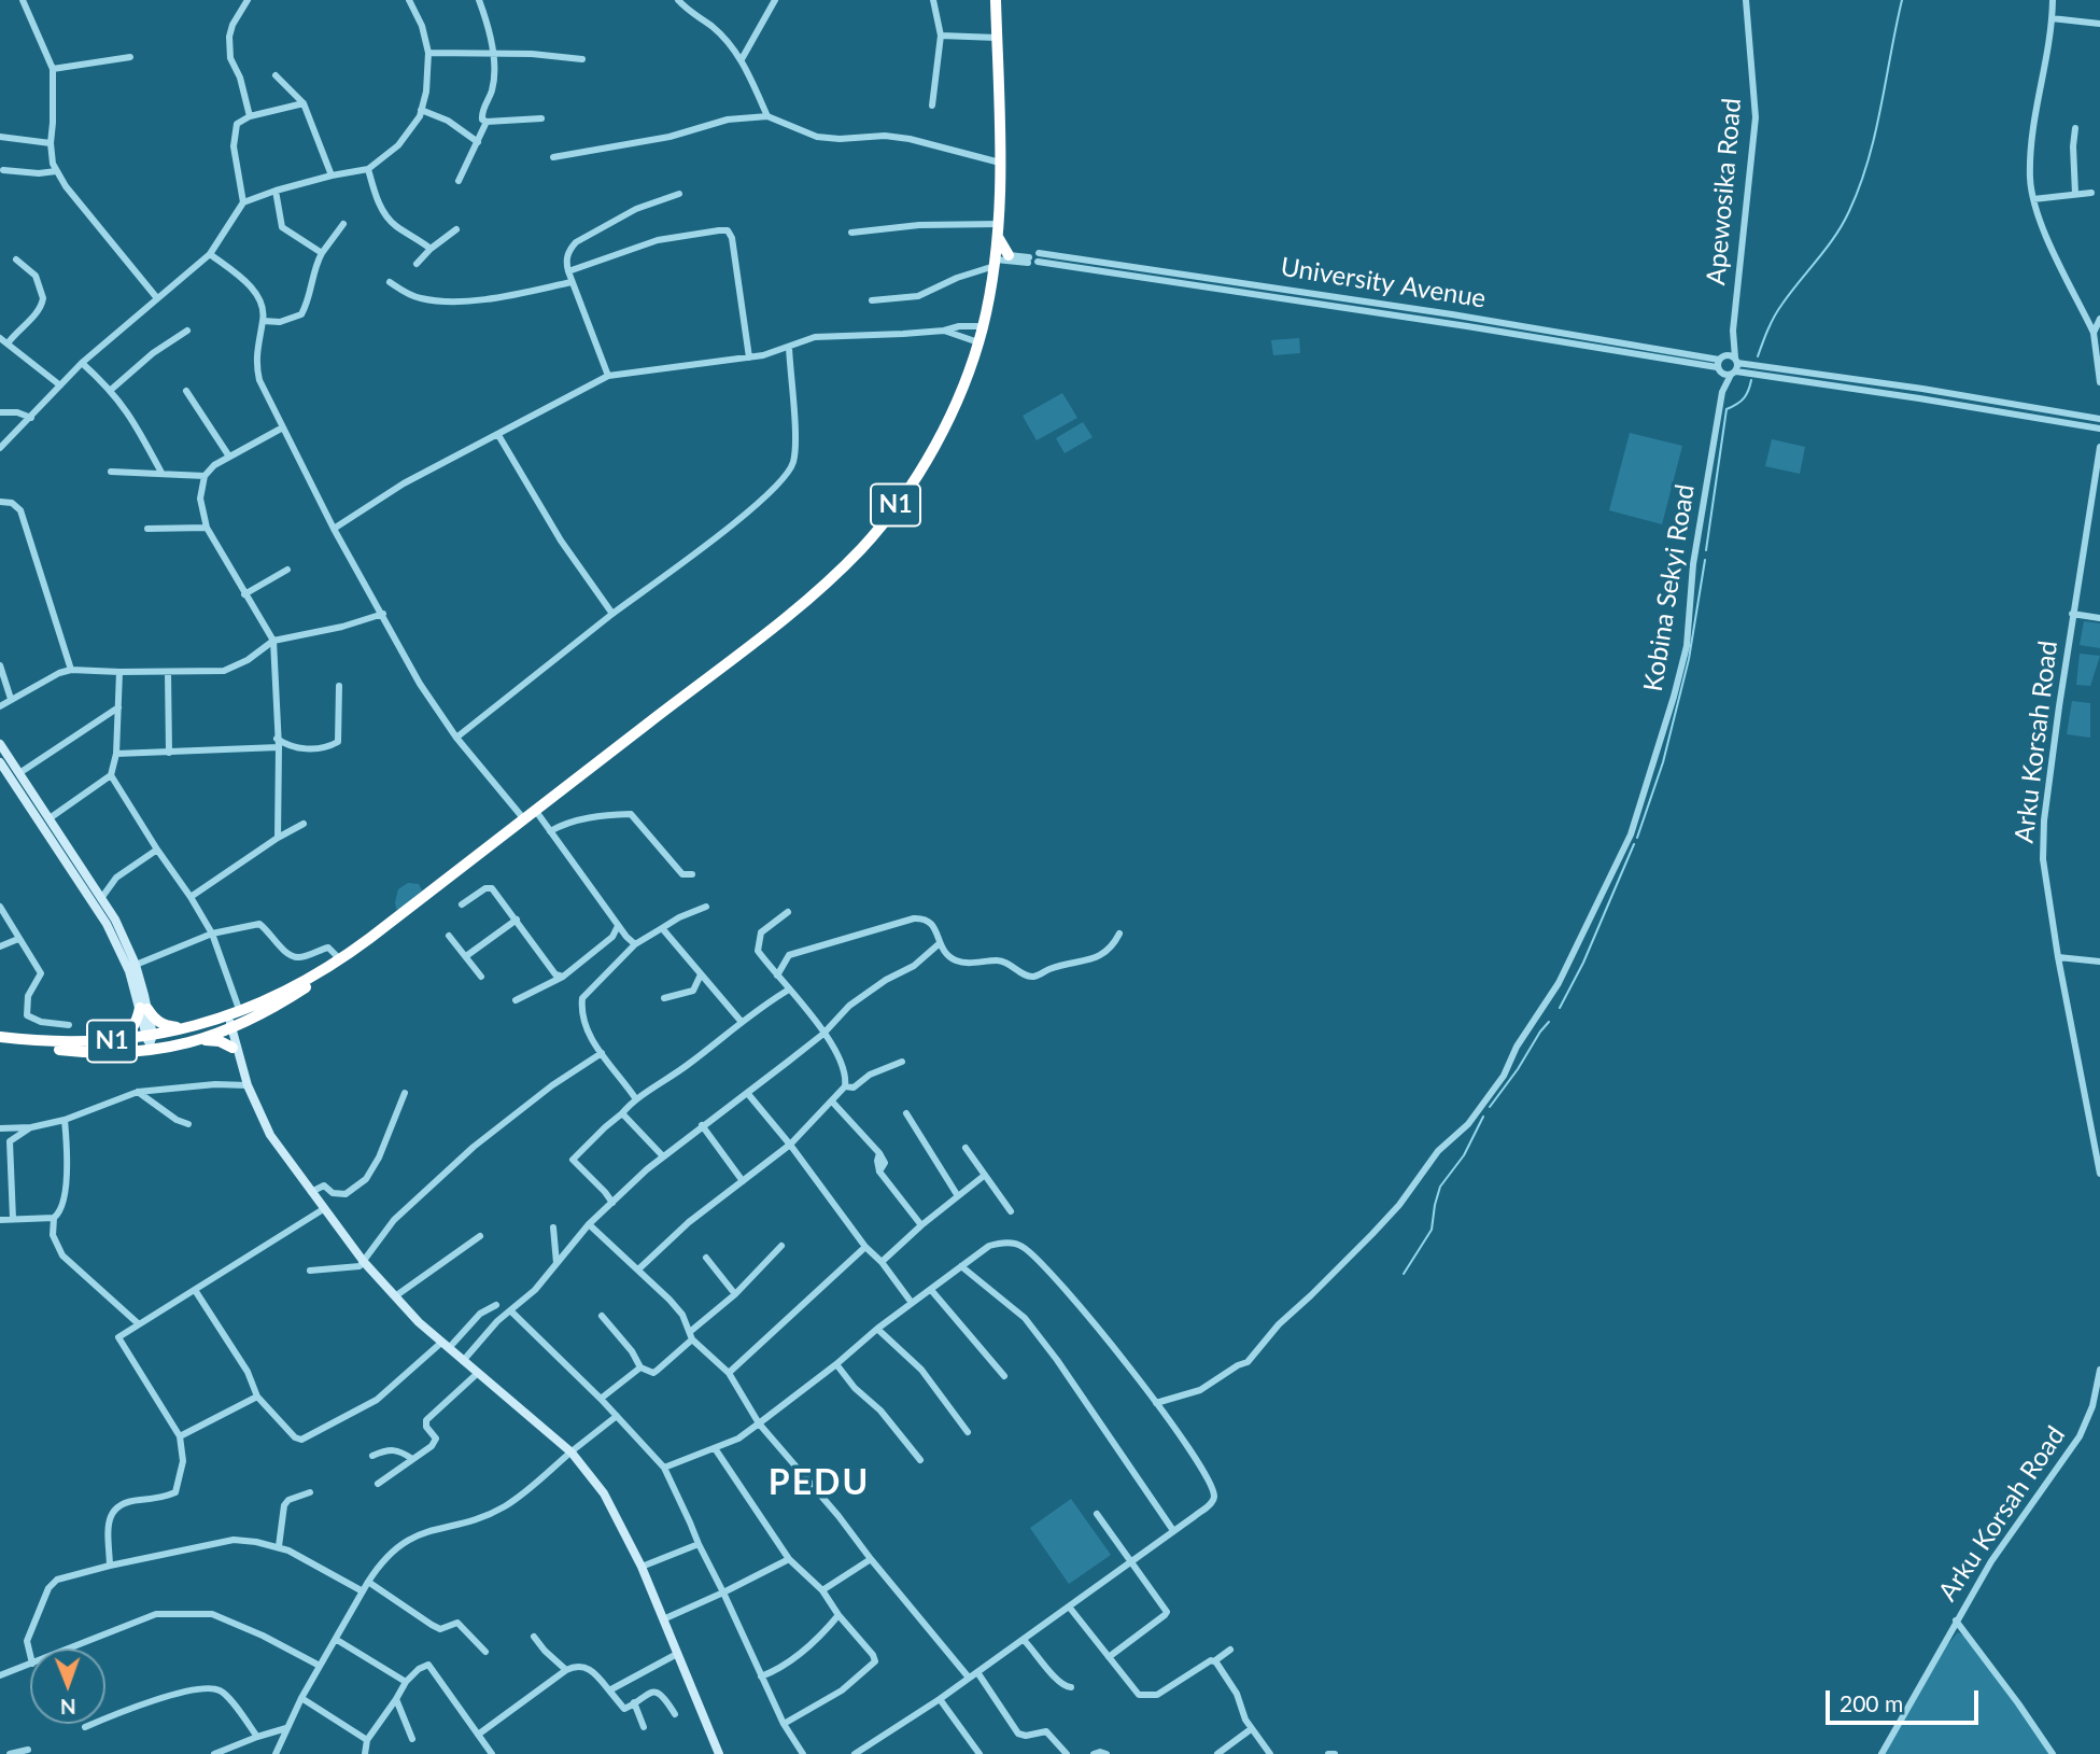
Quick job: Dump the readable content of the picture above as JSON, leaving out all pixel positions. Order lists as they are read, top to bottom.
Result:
{
  "streets": {
    "highway": ["N1"],
    "street": [
      "Apewosika Road",
      "University Avenue",
      "Kobina Sekyi Road",
      "Arku Korsah Road"
    ]
  },
  "crossings": [
    ["Apewosika Road", "University Avenue"],
    ["Apewosika Road", "Kobina Sekyi Road"],
    ["University Avenue", "Kobina Sekyi Road"]
  ],
  "districts": ["PEDU"],
  "scale_bar": "200 m",
  "north": "bottom"
}
